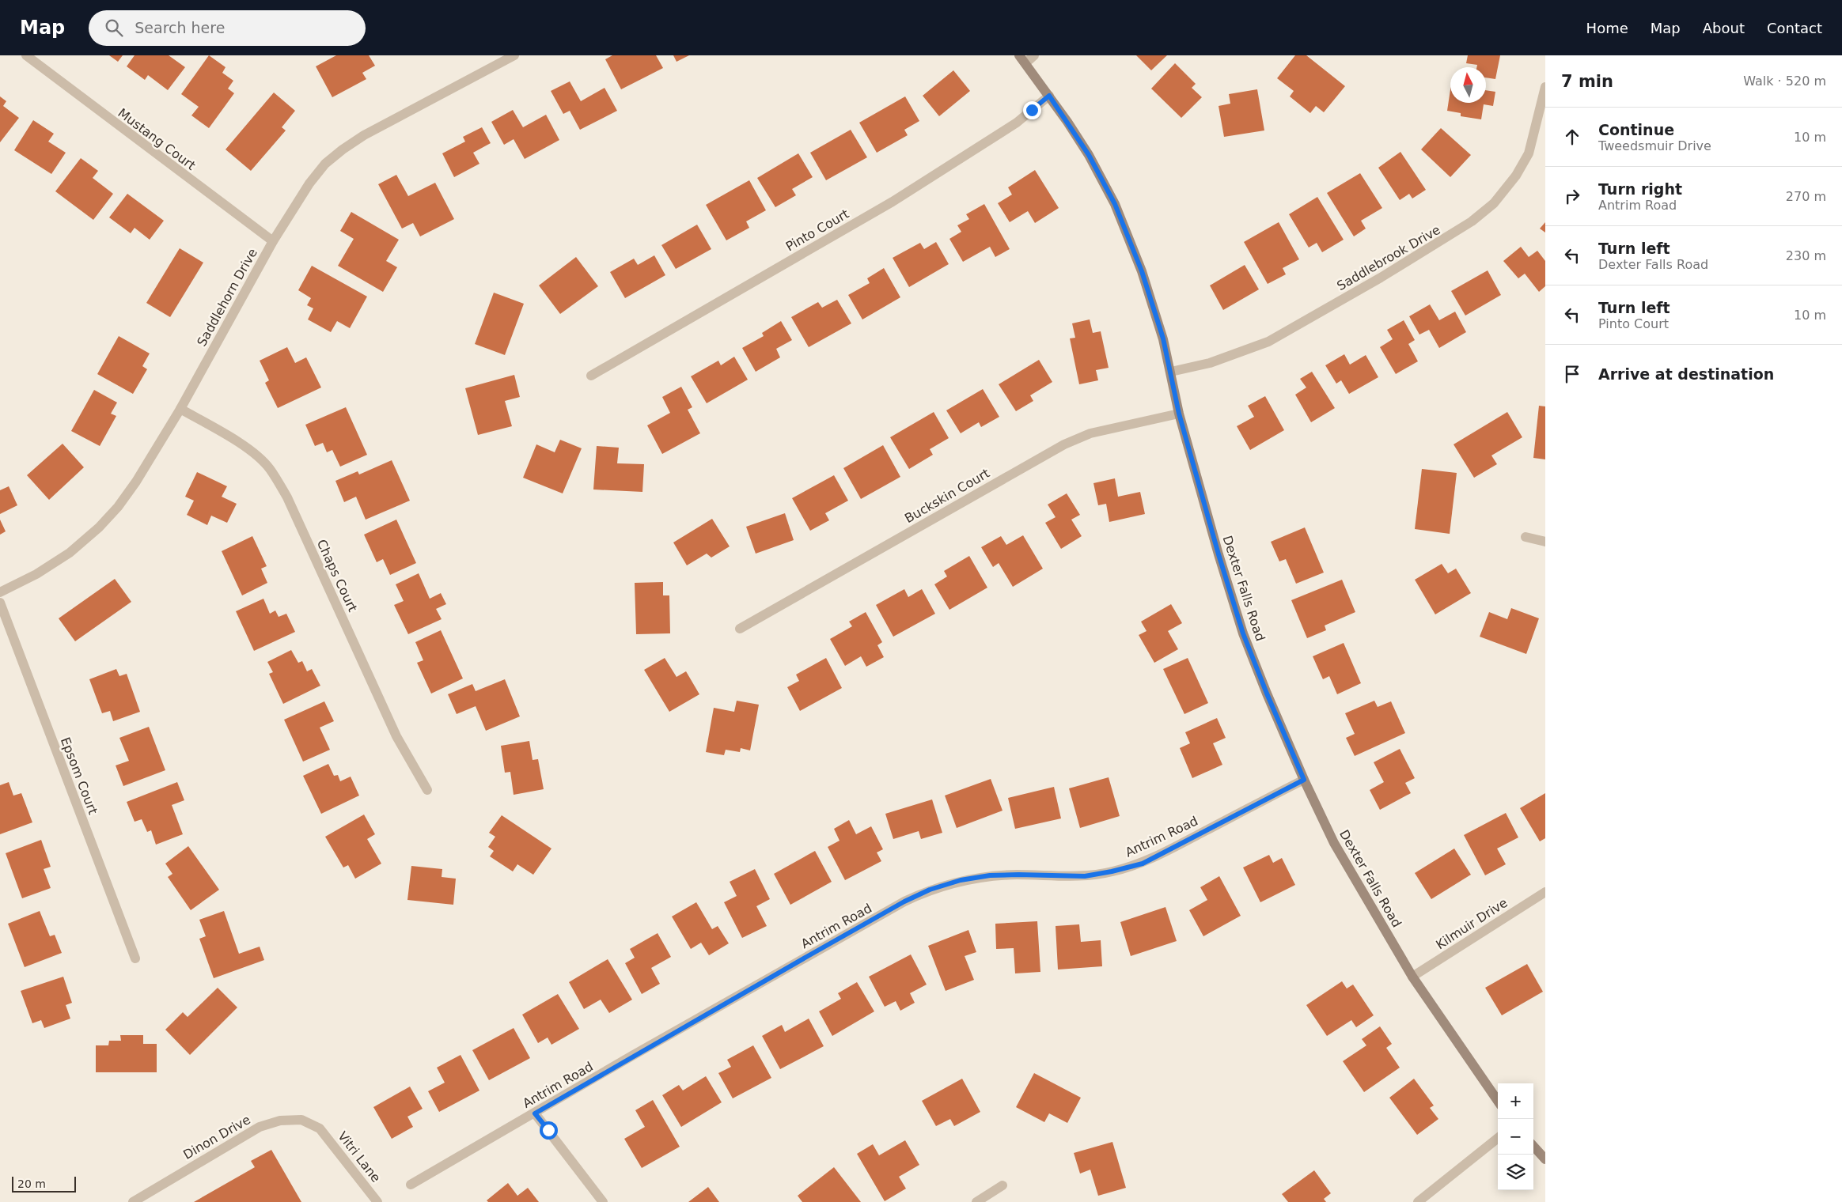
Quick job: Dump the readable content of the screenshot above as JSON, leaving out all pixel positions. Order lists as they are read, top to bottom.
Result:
{
  "streets": {
    "street": [
      "Mustang Court",
      "Pinto Court",
      "Saddlebrook Drive",
      "Saddlehorn Drive",
      "Buckskin Court",
      "Chaps Court",
      "Dexter Falls Road",
      "Epsom Court",
      "Antrim Road",
      "Kilmuir Drive",
      "Dinon Drive",
      "Vitri Lane"
    ]
  },
  "crossings": [
    ["Mustang Court", "Saddlehorn Drive"],
    ["Pinto Court", "Dexter Falls Road"],
    ["Saddlebrook Drive", "Dexter Falls Road"],
    ["Saddlehorn Drive", "Chaps Court"],
    ["Buckskin Court", "Dexter Falls Road"],
    ["Dexter Falls Road", "Antrim Road"],
    ["Dexter Falls Road", "Kilmuir Drive"],
    ["Dinon Drive", "Vitri Lane"]
  ],
  "scale_bar": "20 m",
  "north": "top",
  "page": {
    "header": "Map",
    "search": "Search here",
    "nav": [
      "Home",
      "Map",
      "About",
      "Contact"
    ],
    "heading": ["7 min", "Walk · 520 m"],
    "list": [
      ["Continue", "Tweedsmuir Drive", "10 m"],
      ["Turn right", "Antrim Road", "270 m"],
      ["Turn left", "Dexter Falls Road", "230 m"],
      ["Turn left", "Pinto Court", "10 m"],
      "Arrive at destination"
    ],
    "map_buttons": ["+", "−"],
    "scale": "20 m"
  }
}
